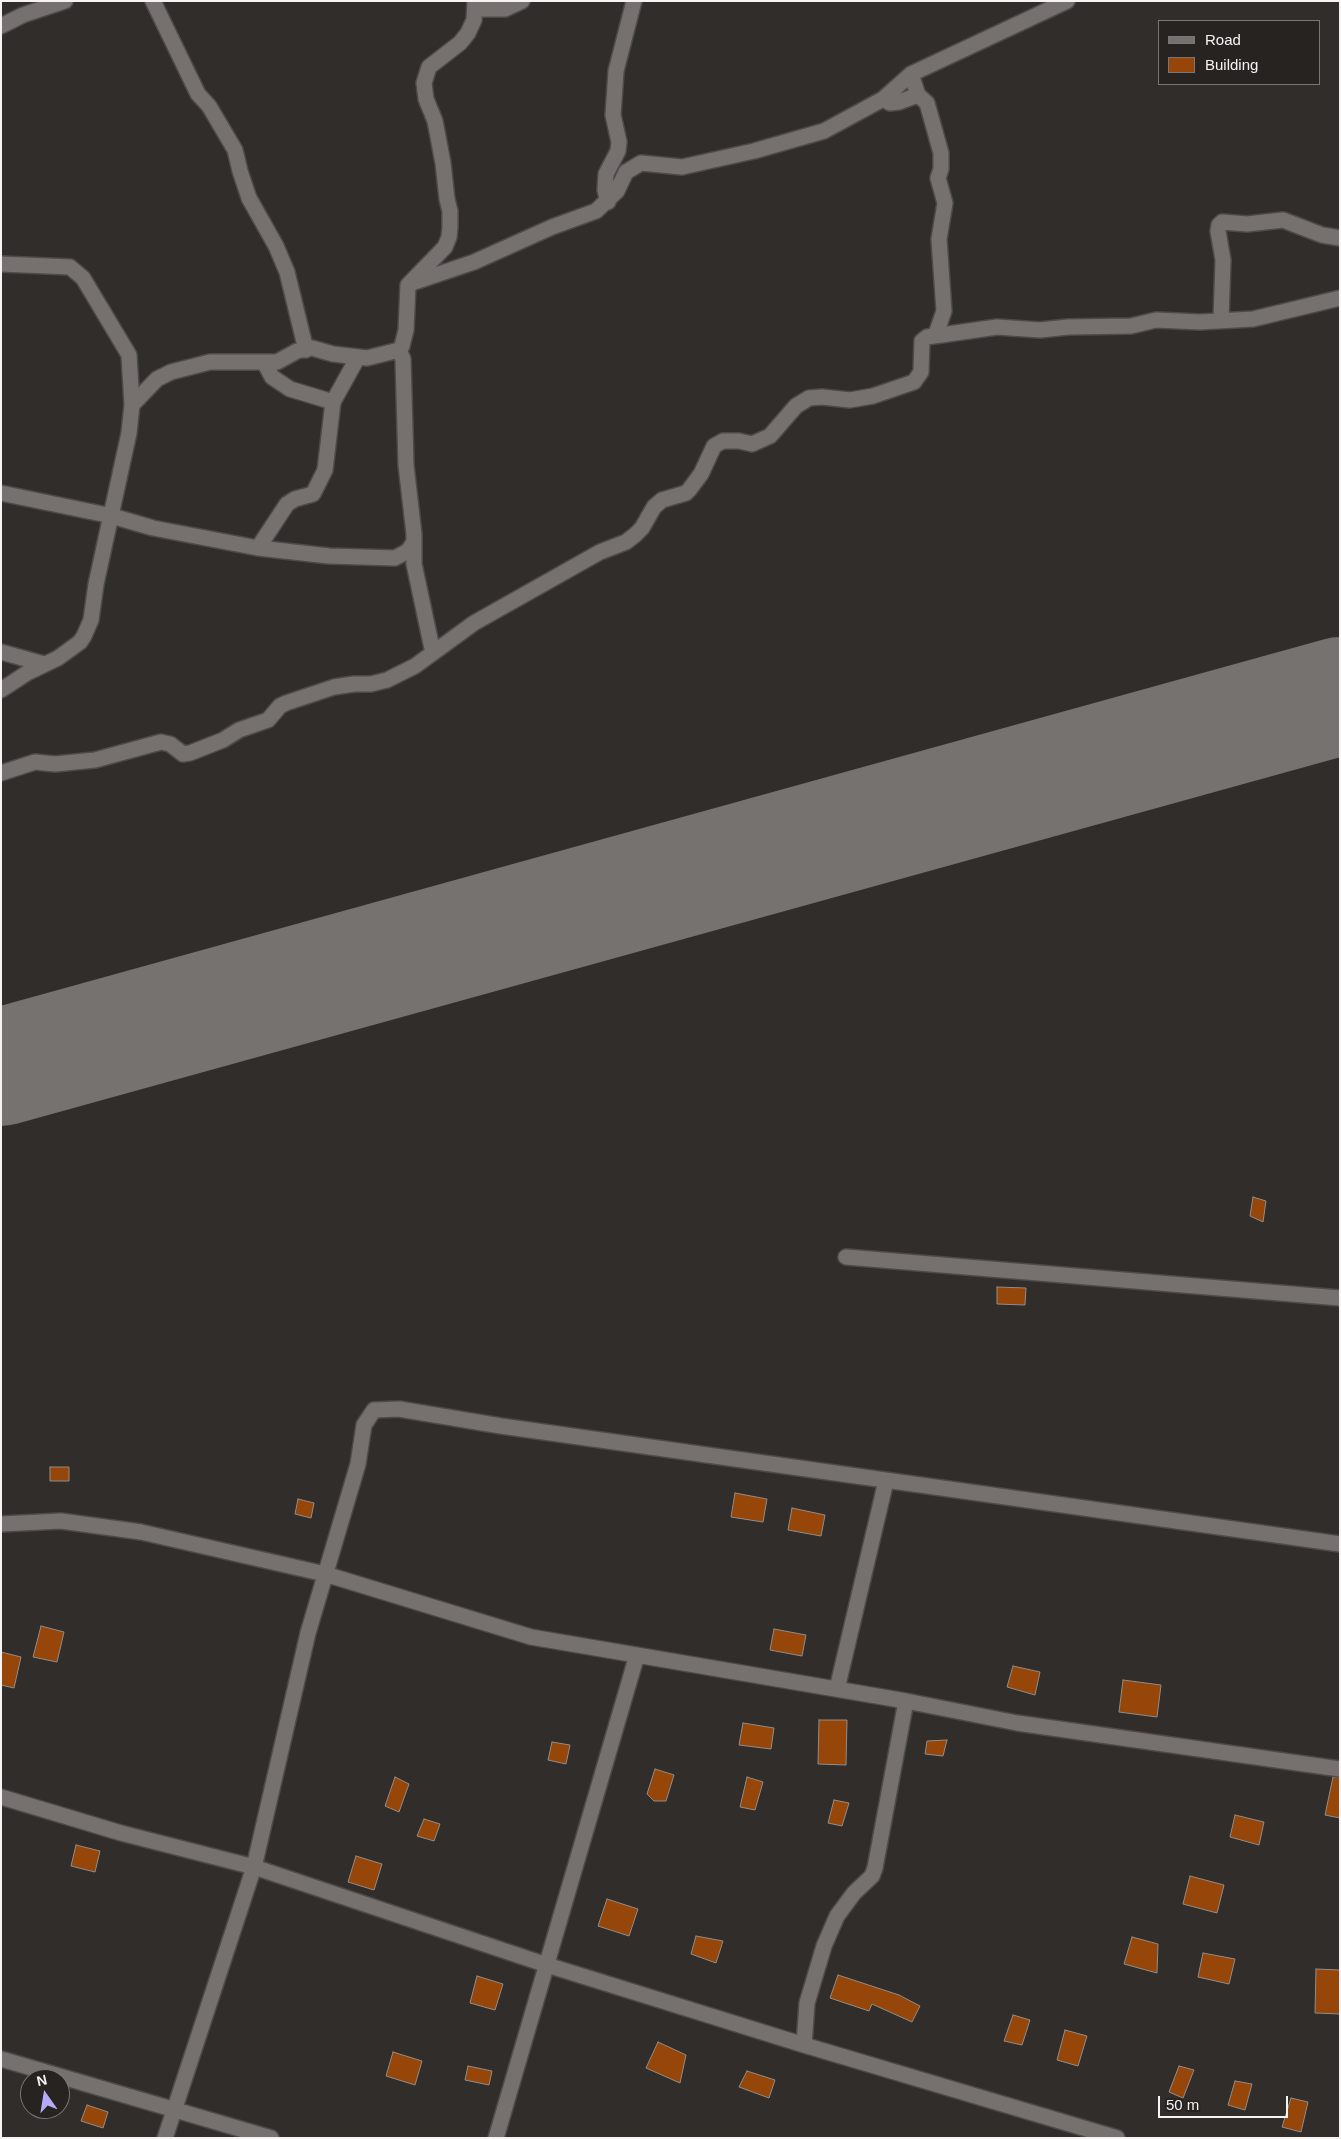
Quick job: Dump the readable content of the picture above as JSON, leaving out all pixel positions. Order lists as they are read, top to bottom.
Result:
{
  "legend": ["Road", "Building"],
  "scale_bar": "50 m",
  "north": "top"
}
